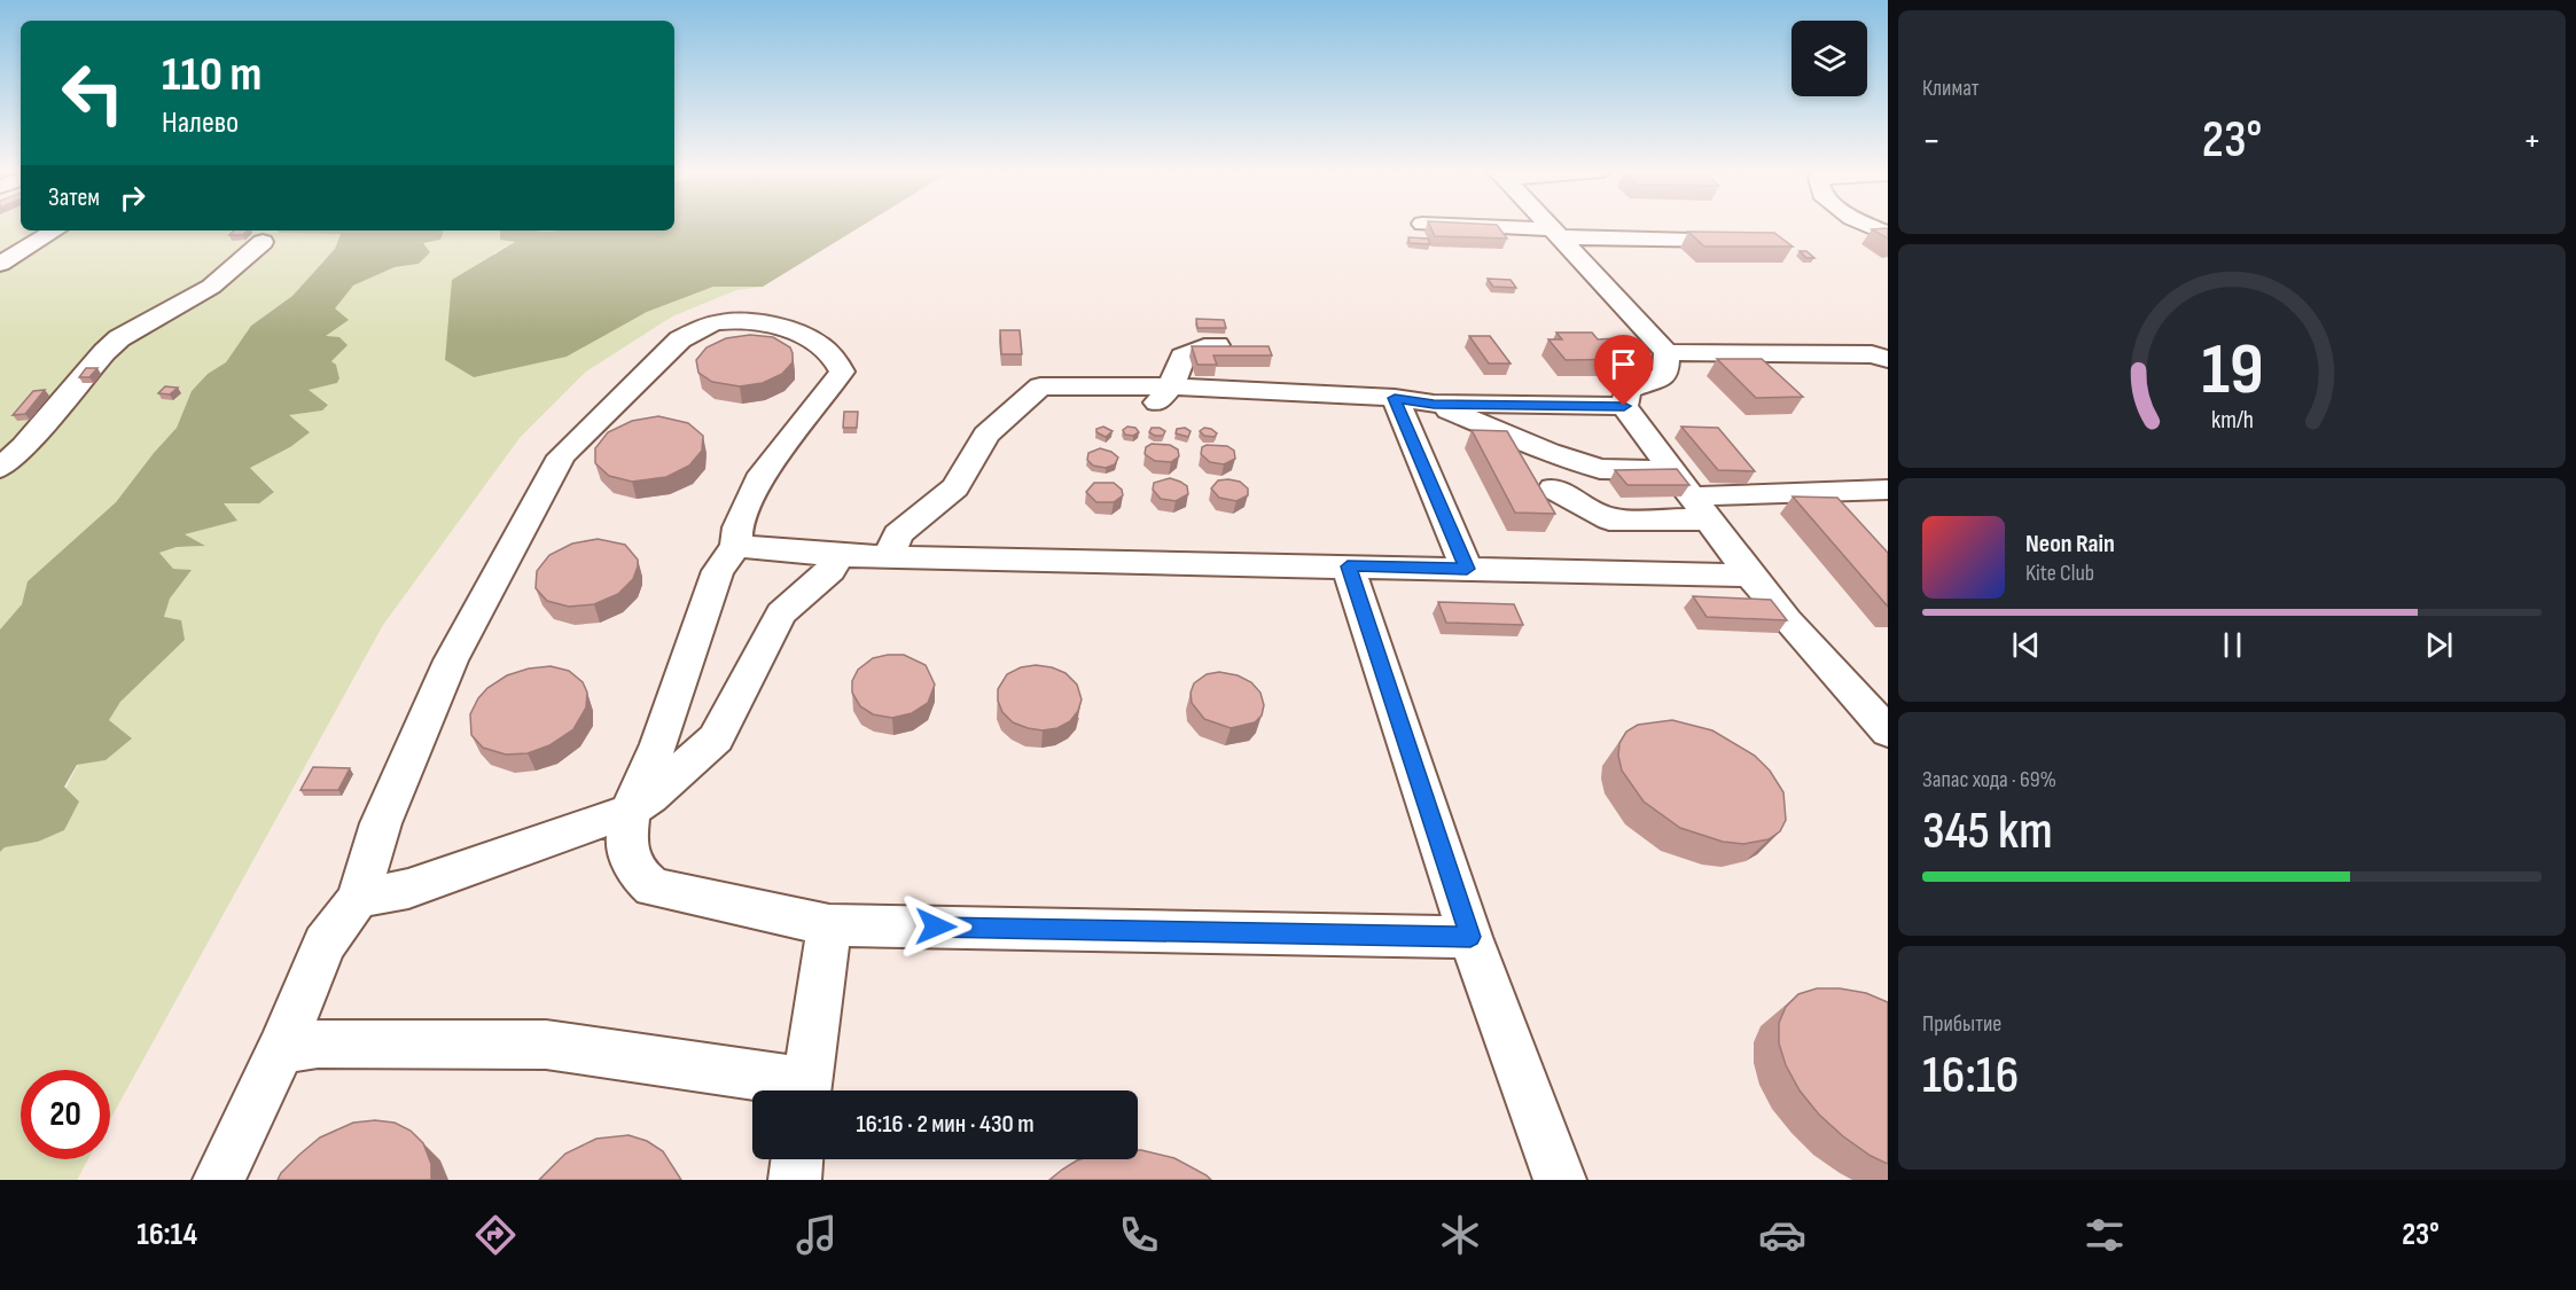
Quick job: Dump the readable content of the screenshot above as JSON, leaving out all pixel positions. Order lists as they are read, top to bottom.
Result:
{
  "page": {
    "tile": [
      "Климат",
      ["Запас хода · 69%", "345 km"],
      ["Прибытие", "16:16"]
    ],
    "turn": ["110 m", "Налево"],
    "heat": ["−", "23°", "+"],
    "then": "Затем",
    "song": ["Neon Rain", "Kite Club"],
    "limit": "20",
    "trip": "16:16 · 2 мин · 430 m",
    "tabs": ["16:14", "23°"],
    "gauge": ["19", "km/h"]
  }
}
